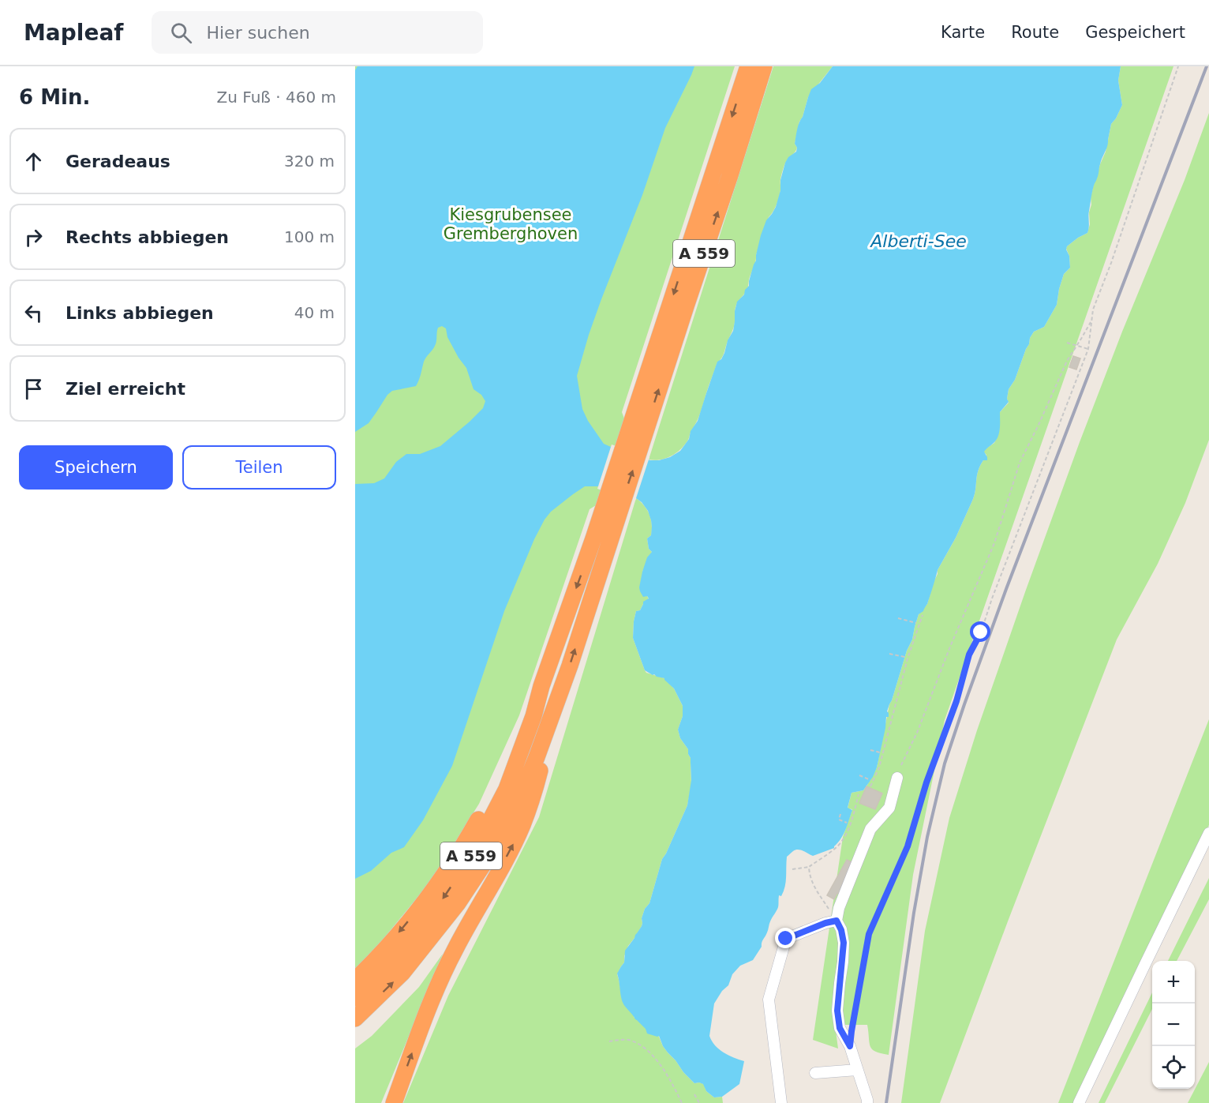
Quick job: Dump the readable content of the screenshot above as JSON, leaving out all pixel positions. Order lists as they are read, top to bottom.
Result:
{
  "streets": {
    "highway": ["A 559"]
  },
  "water": ["Alberti-See"],
  "parks": ["Kiesgrubensee Gremberghoven"],
  "page": {
    "header": "Mapleaf",
    "search": "Hier suchen",
    "nav": ["Karte", "Route", "Gespeichert"],
    "heading": ["6 Min.", "Zu Fuß · 460 m"],
    "list": [
      ["Geradeaus", "320 m"],
      ["Rechts abbiegen", "100 m"],
      ["Links abbiegen", "40 m"],
      "Ziel erreicht"
    ],
    "buttons": ["Speichern", "Teilen"],
    "map_buttons": ["+", "−"]
  }
}
